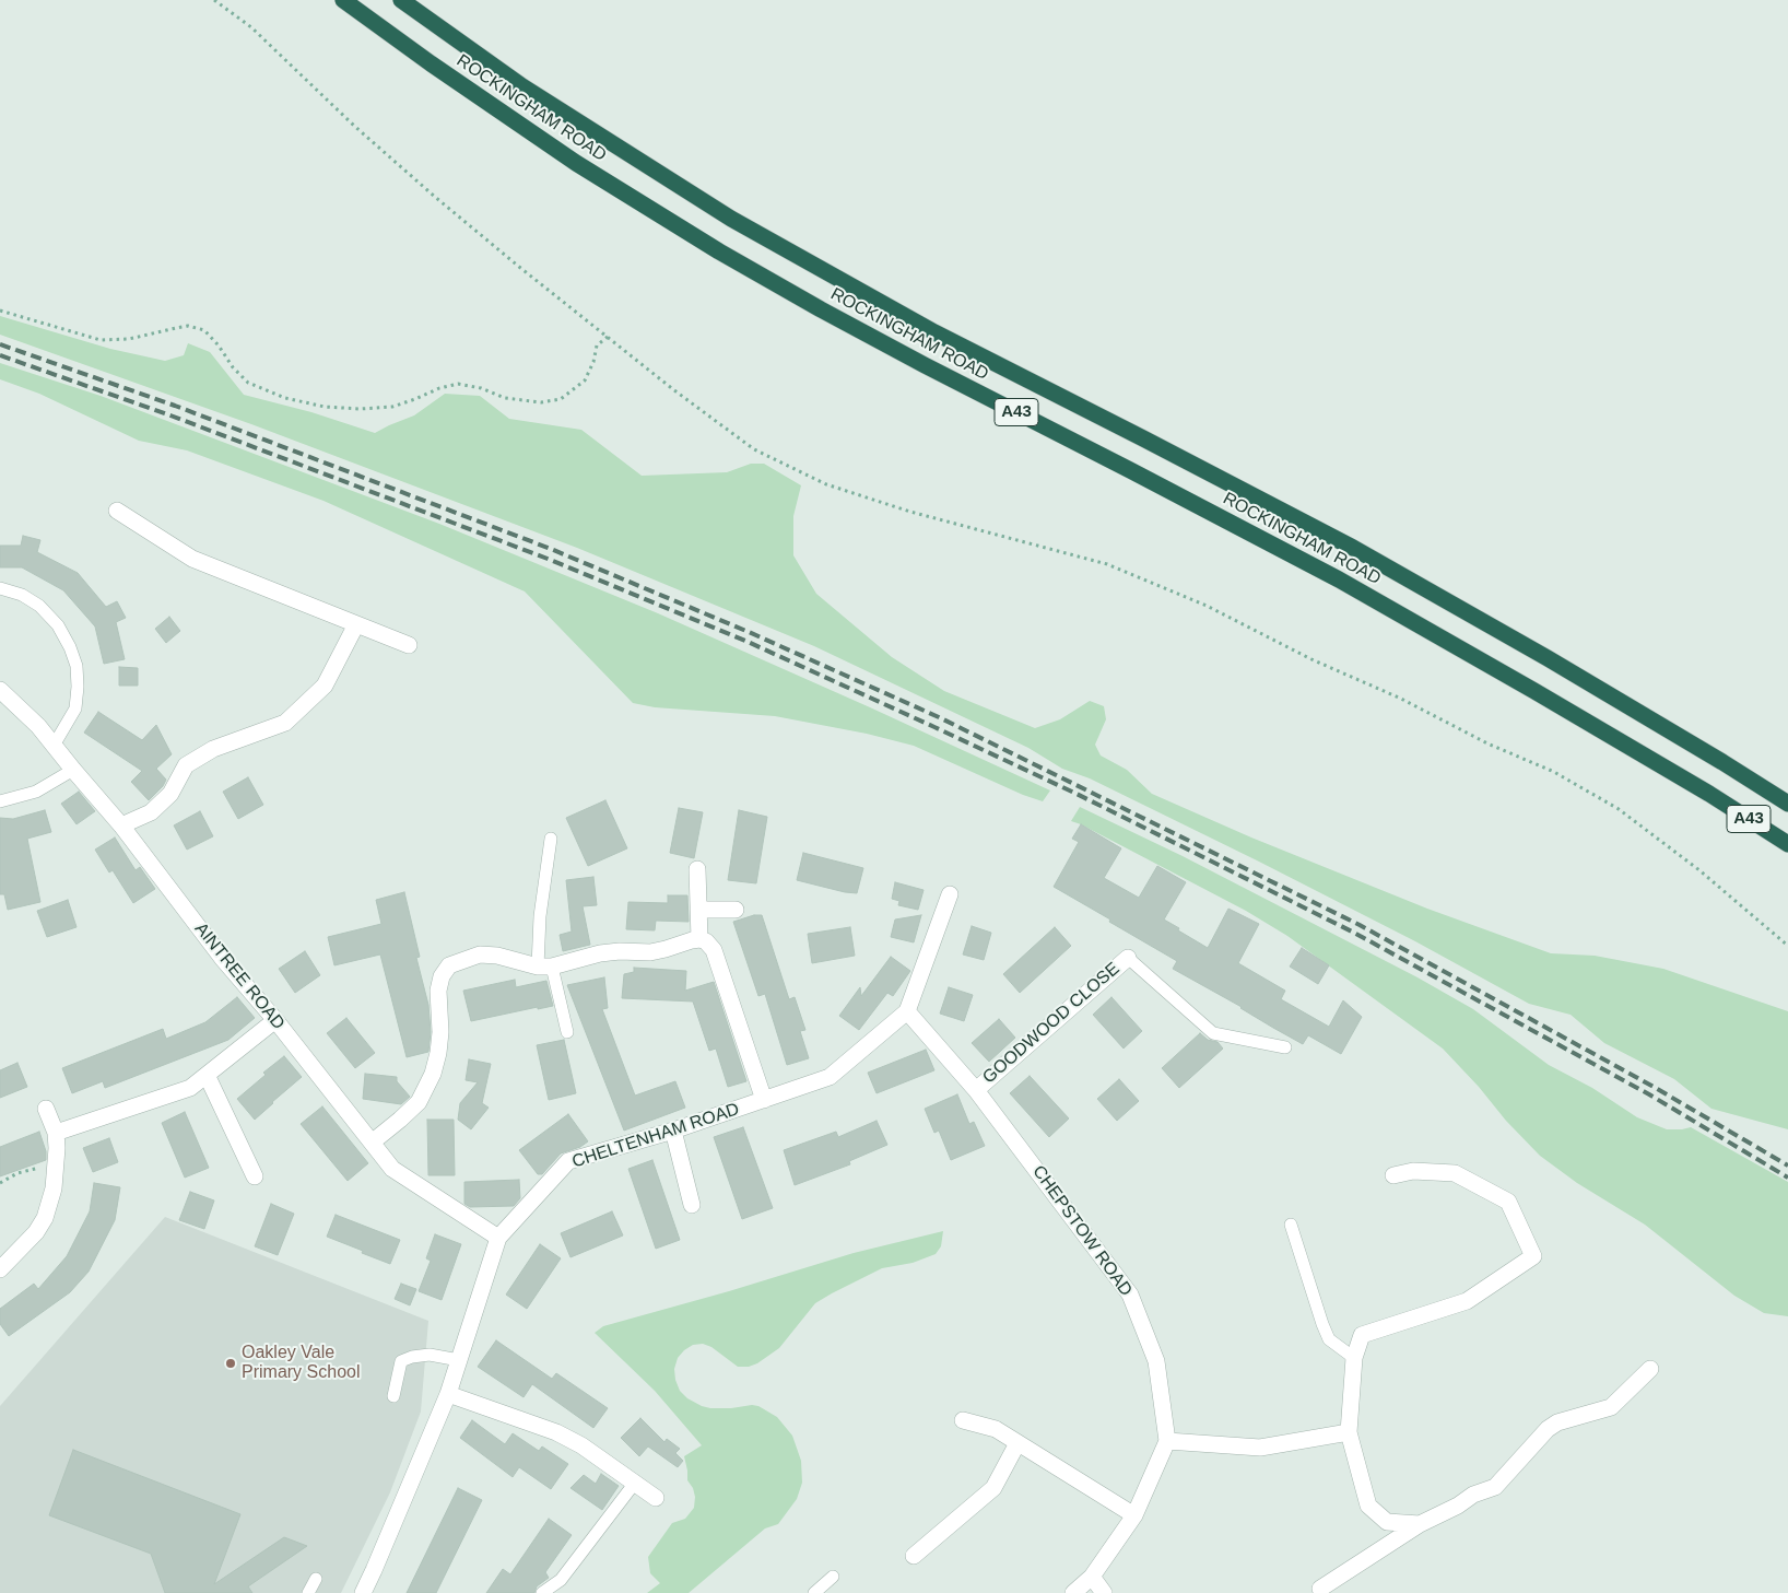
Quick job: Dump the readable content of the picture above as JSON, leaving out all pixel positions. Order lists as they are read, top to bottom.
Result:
{
  "streets": {
    "highway": ["ROCKINGHAM ROAD", "A43"],
    "street": [
      "AINTREE ROAD",
      "GOODWOOD CLOSE",
      "CHELTENHAM ROAD",
      "CHEPSTOW ROAD"
    ]
  },
  "crossings": [
    ["AINTREE ROAD", "CHELTENHAM ROAD"],
    ["GOODWOOD CLOSE", "CHEPSTOW ROAD"],
    ["CHELTENHAM ROAD", "CHEPSTOW ROAD"]
  ],
  "places": ["Oakley Vale Primary School"]
}
